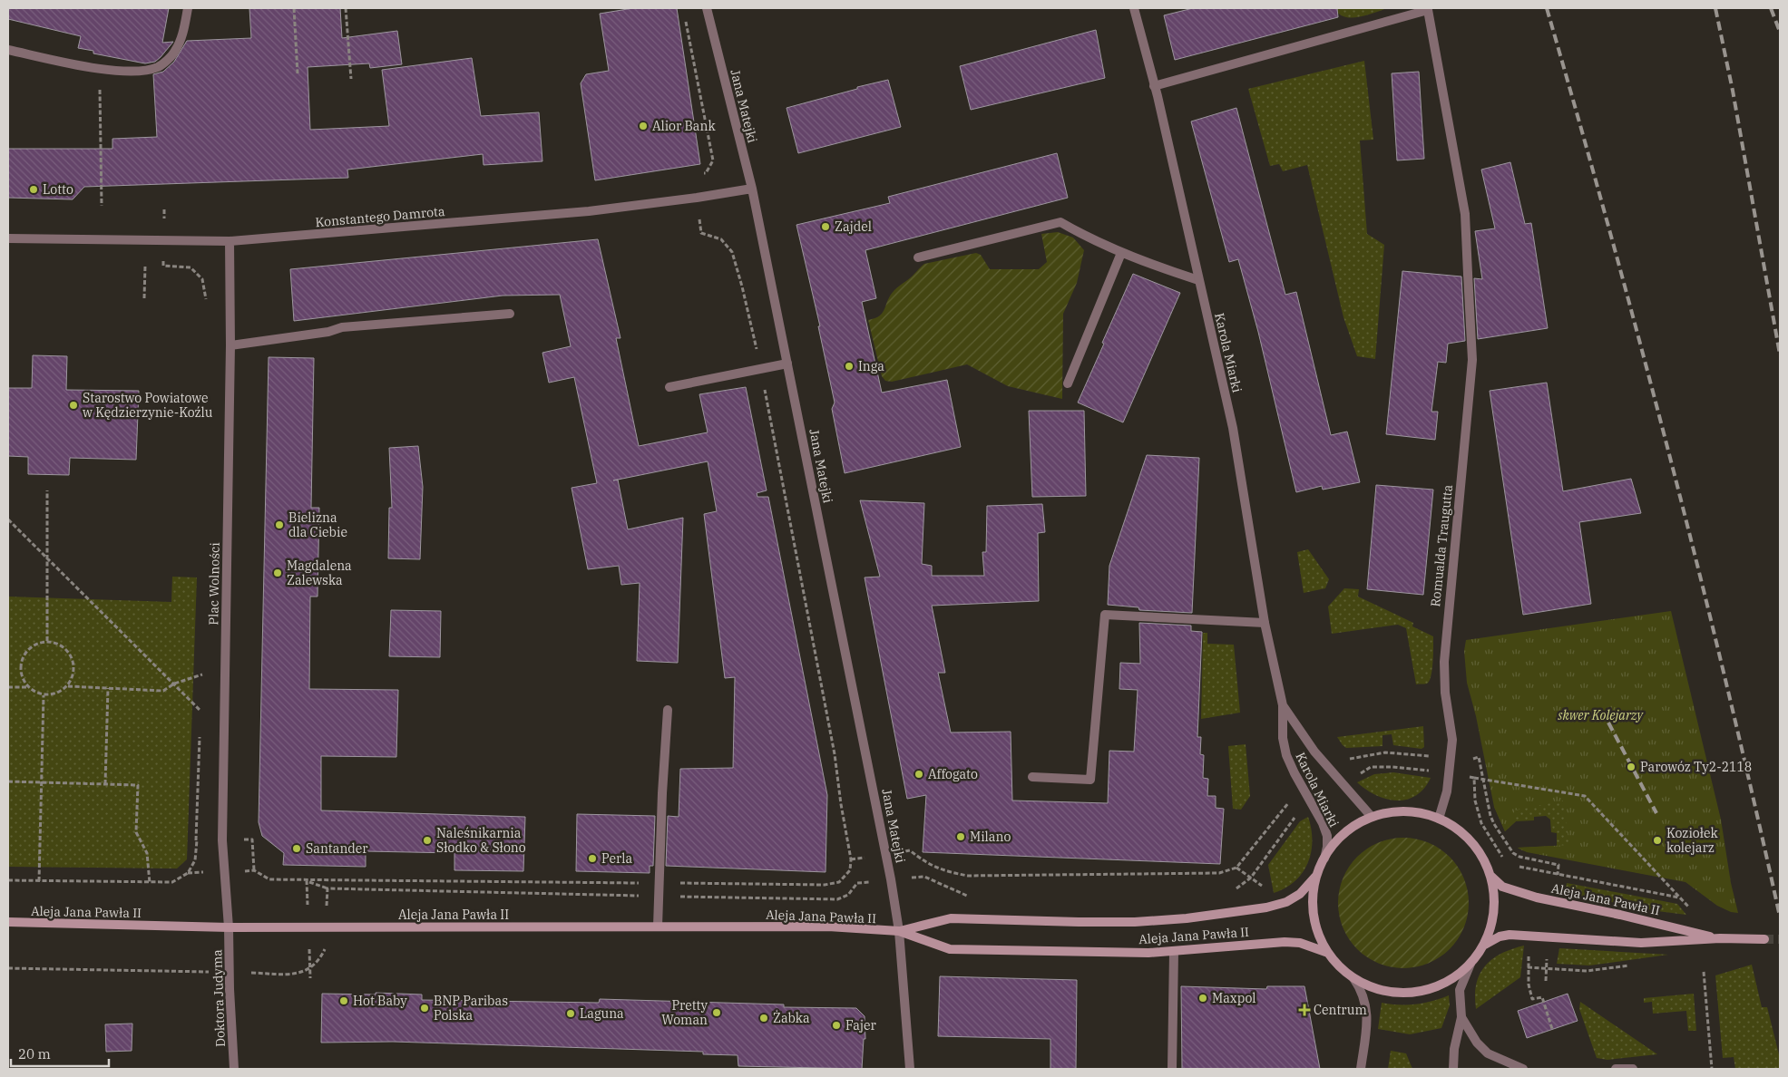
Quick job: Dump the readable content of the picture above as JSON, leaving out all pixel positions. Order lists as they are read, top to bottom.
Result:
{
  "streets": {
    "main road": ["Aleja Jana Pawła II"],
    "street": [
      "Jana Matejki",
      "Konstantego Damrota",
      "Karola Miarki",
      "Romualda Traugutta",
      "Plac Wolności",
      "Doktora Judyma"
    ]
  },
  "crossings": [
    ["Jana Matejki", "Konstantego Damrota"],
    ["Jana Matejki", "Aleja Jana Pawła II"],
    ["Konstantego Damrota", "Plac Wolności"],
    ["Karola Miarki", "Romualda Traugutta"],
    ["Plac Wolności", "Aleja Jana Pawła II"],
    ["Plac Wolności", "Doktora Judyma"],
    ["Aleja Jana Pawła II", "Doktora Judyma"]
  ],
  "parks": ["skwer Kolejarzy"],
  "places": {
    "other": [
      "Alior Bank",
      "Lotto",
      "Zajdel",
      "Inga",
      "Starostwo Powiatowe w Kędzierzynie-Koźlu",
      "Bielizna dla Ciebie",
      "Magdalena Zalewska",
      "Parowóz Ty2-2118",
      "Affogato",
      "Milano",
      "Naleśnikarnia Słodko & Słono",
      "Koziołek kolejarz",
      "Santander",
      "Perla",
      "Maxpol",
      "Hot Baby",
      "BNP Paribas Polska",
      "Pretty Woman",
      "Laguna",
      "Żabka",
      "Fajer"
    ],
    "health": ["Centrum"]
  },
  "scale_bar": "20 m"
}
